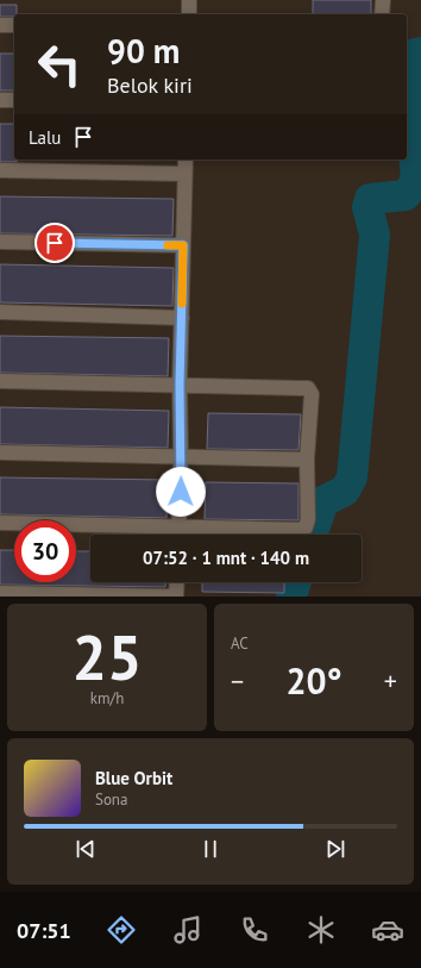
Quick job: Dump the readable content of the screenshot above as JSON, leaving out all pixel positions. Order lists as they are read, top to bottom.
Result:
{
  "page": {
    "turn": ["90 m", "Belok kiri"],
    "then": "Lalu",
    "limit": "30",
    "trip": "07:52 · 1 mnt · 140 m",
    "tile": [
      ["25", "km/h"],
      "AC"
    ],
    "heat": ["−", "20°", "+"],
    "song": ["Blue Orbit", "Sona"],
    "tabs": "07:51"
  }
}
